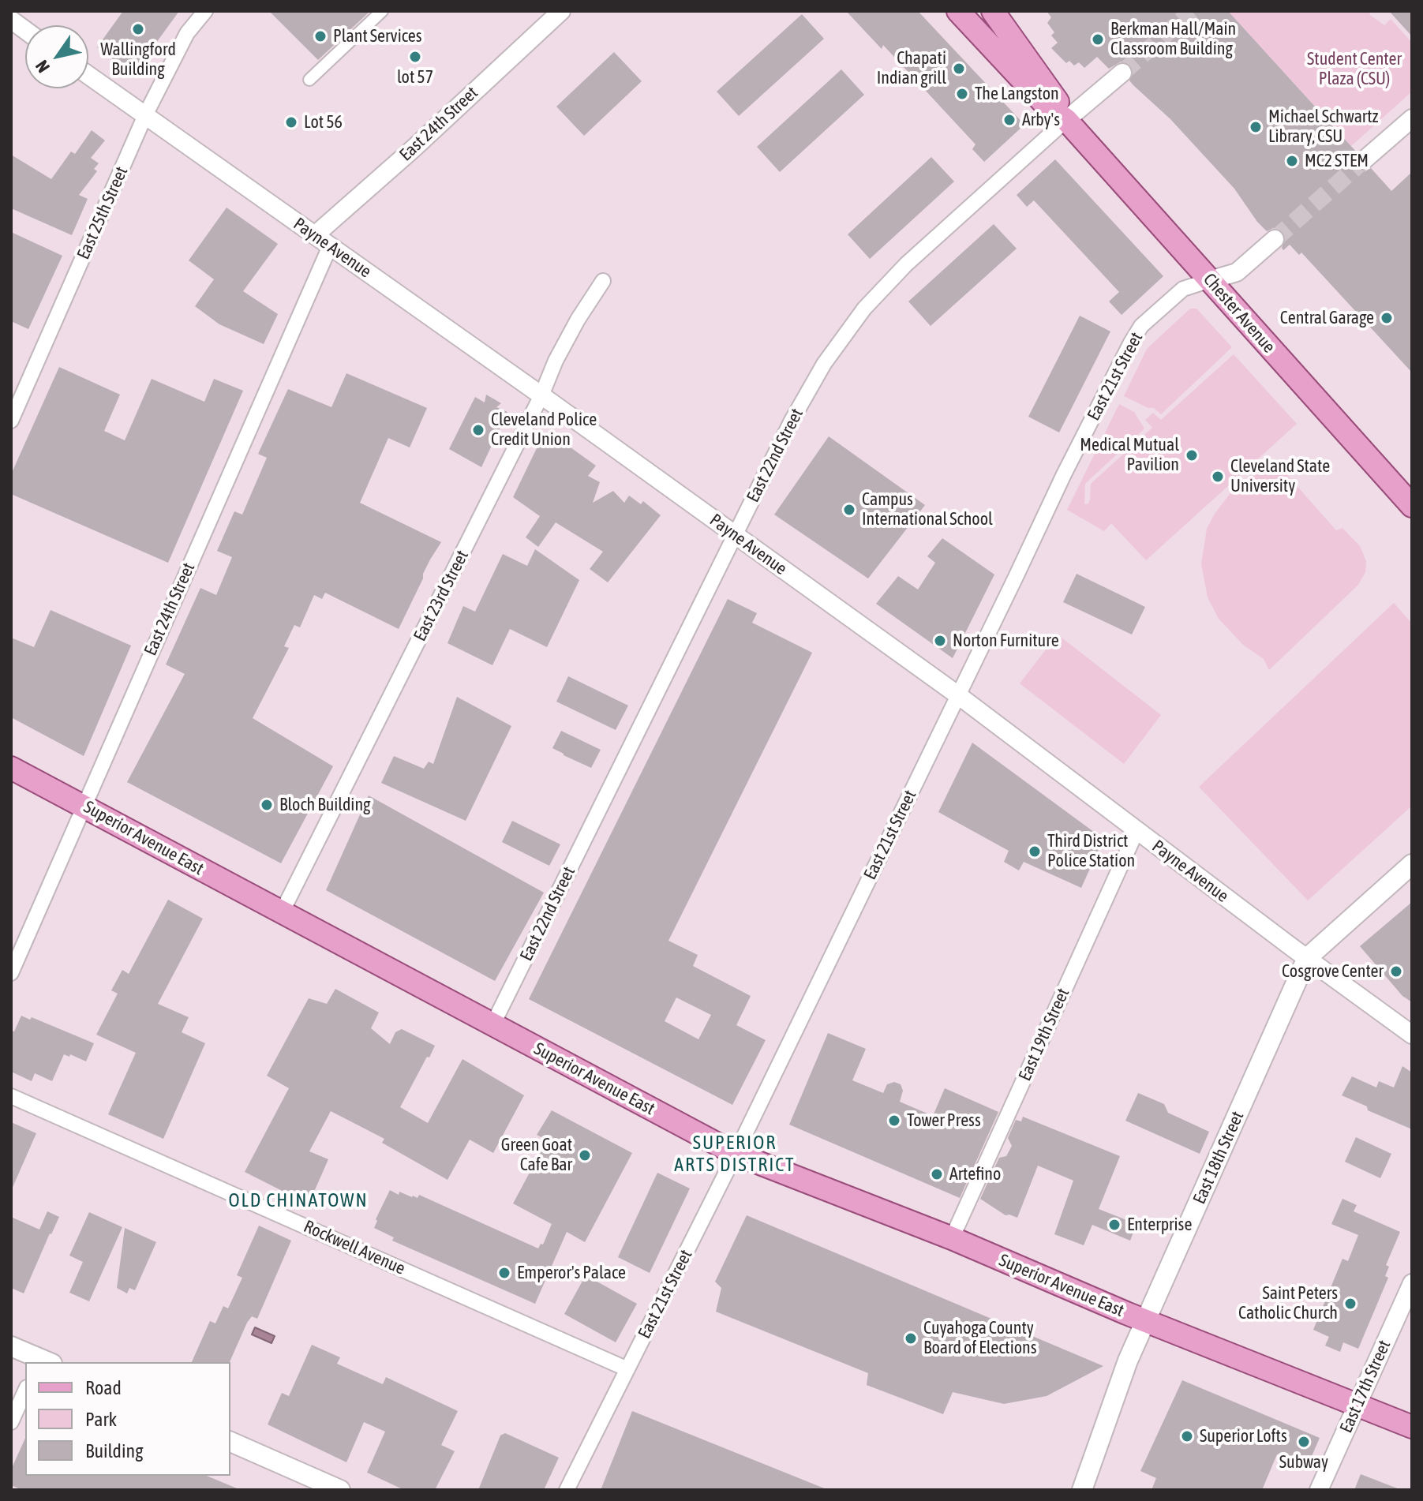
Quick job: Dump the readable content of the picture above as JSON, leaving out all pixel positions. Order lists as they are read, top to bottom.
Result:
{
  "streets": {
    "main road": ["Chester Avenue", "Superior Avenue East", "East 18th Street"],
    "street": [
      "East 24th Street",
      "East 25th Street",
      "Payne Avenue",
      "East 21st Street",
      "East 22nd Street",
      "East 23rd Street",
      "East 19th Street",
      "Rockwell Avenue",
      "East 17th Street"
    ]
  },
  "crossings": [
    ["East 24th Street", "Payne Avenue"],
    ["East 24th Street", "Superior Avenue East"],
    ["East 25th Street", "Payne Avenue"],
    ["Payne Avenue", "East 21st Street"],
    ["Payne Avenue", "East 22nd Street"],
    ["Payne Avenue", "East 23rd Street"],
    ["Payne Avenue", "East 19th Street"],
    ["Payne Avenue", "East 18th Street"],
    ["Chester Avenue", "East 21st Street"],
    ["Chester Avenue", "East 22nd Street"],
    ["East 21st Street", "Superior Avenue East"],
    ["East 21st Street", "Rockwell Avenue"],
    ["East 22nd Street", "Superior Avenue East"],
    ["East 23rd Street", "Superior Avenue East"],
    ["Superior Avenue East", "East 19th Street"],
    ["Superior Avenue East", "East 18th Street"],
    ["Superior Avenue East", "East 17th Street"]
  ],
  "districts": ["SUPERIOR ARTS DISTRICT", "OLD CHINATOWN"],
  "parks": ["Student Center Plaza (CSU)"],
  "places": [
    "Wallingford Building",
    "Plant Services",
    "Berkman Hall/Main Classroom Building",
    "lot 57",
    "Chapati Indian grill",
    "The Langston",
    "Arby's",
    "Lot 56",
    "Michael Schwartz Library, CSU",
    "MC2 STEM",
    "Central Garage",
    "Cleveland Police Credit Union",
    "Medical Mutual Pavilion",
    "Cleveland State University",
    "Campus International School",
    "Norton Furniture",
    "Bloch Building",
    "Third District Police Station",
    "Cosgrove Center",
    "Tower Press",
    "Green Goat Cafe Bar",
    "Artefino",
    "Enterprise",
    "Emperor's Palace",
    "Saint Peters Catholic Church",
    "Cuyahoga County Board of Elections",
    "Superior Lofts",
    "Subway"
  ],
  "legend": ["Road", "Park", "Building"],
  "north": "bottom left"
}
